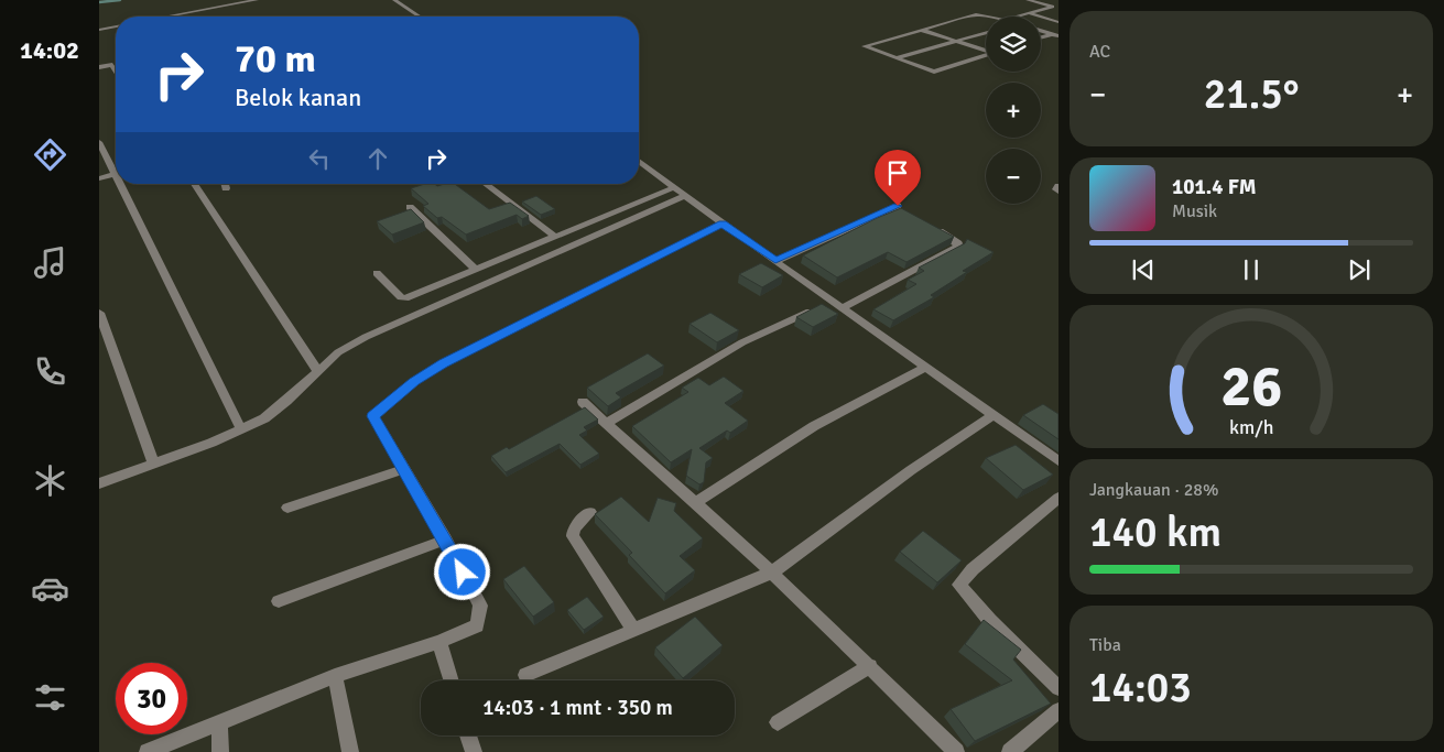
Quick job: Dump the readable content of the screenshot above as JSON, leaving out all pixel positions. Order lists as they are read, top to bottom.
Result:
{
  "page": {
    "tabs": "14:02",
    "tile": [
      "AC",
      ["Jangkauan · 28%", "140 km"],
      ["Tiba", "14:03"]
    ],
    "map_buttons": ["+", "−"],
    "turn": ["70 m", "Belok kanan"],
    "heat": ["−", "21.5°", "+"],
    "song": ["101.4 FM", "Musik"],
    "limit": "30",
    "trip": "14:03 · 1 mnt · 350 m",
    "gauge": ["26", "km/h"]
  }
}
